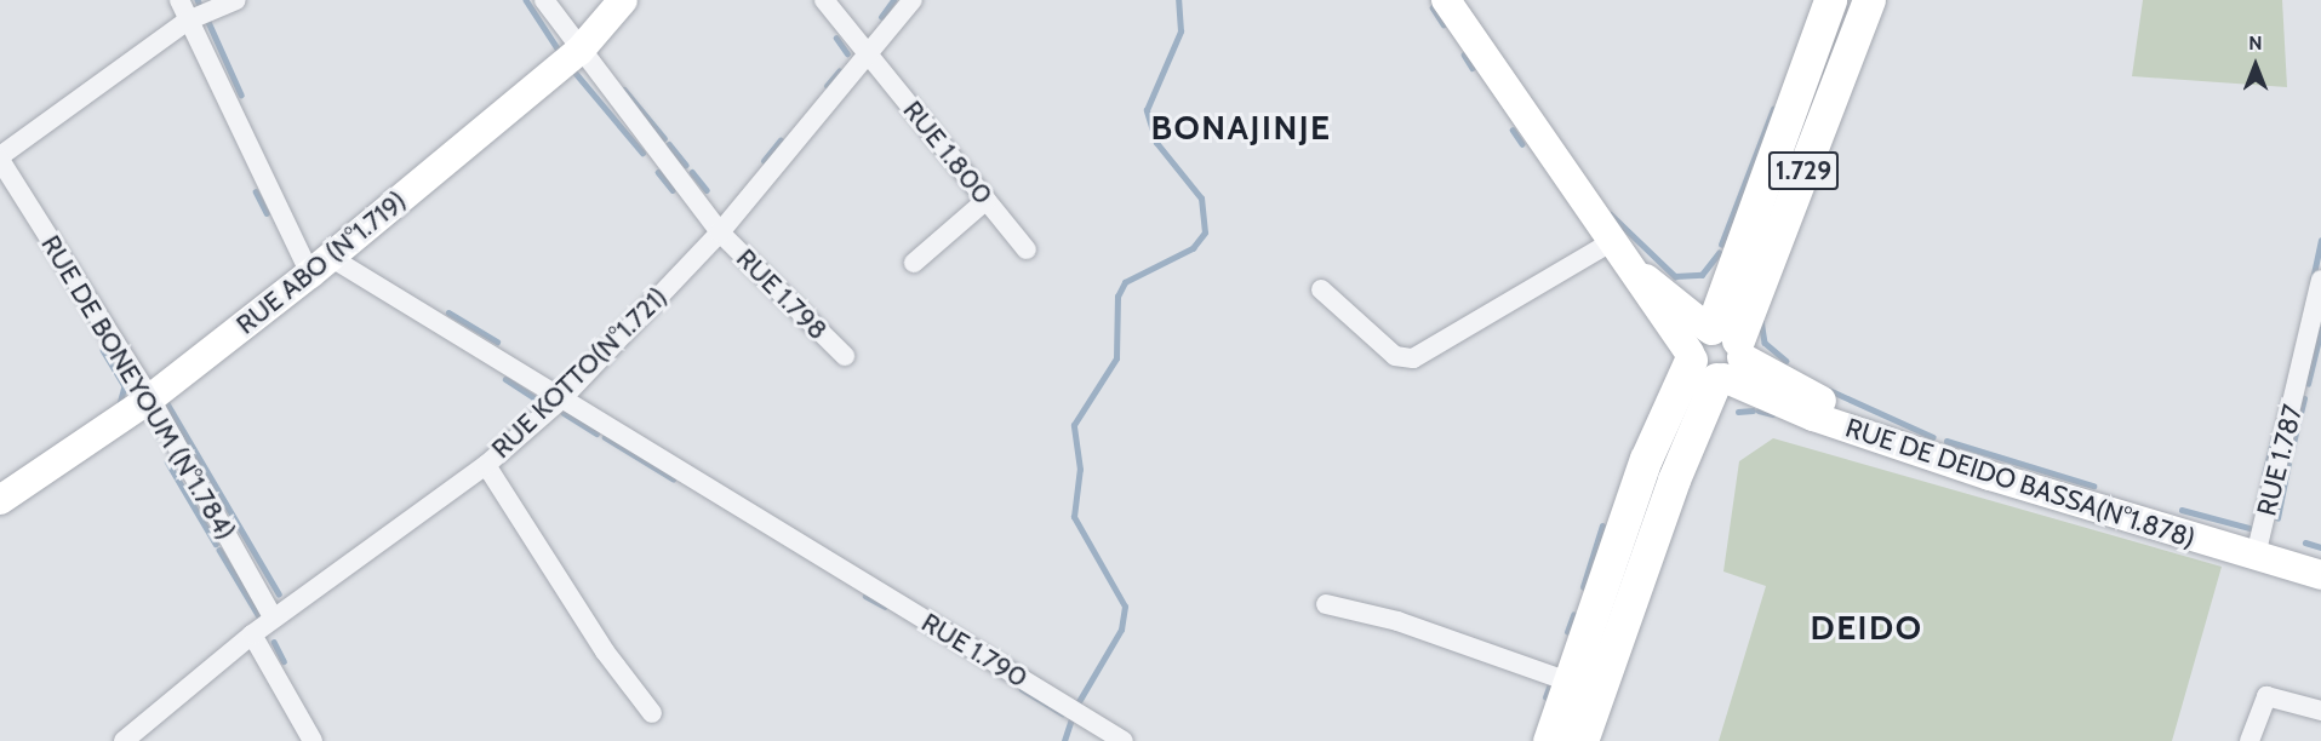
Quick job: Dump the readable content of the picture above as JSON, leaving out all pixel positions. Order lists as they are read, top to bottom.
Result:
{
  "streets": {
    "main road": ["1.729", "RUE ABO (N°1.719)", "RUE DE DEIDO BASSA(N°1.878)"],
    "street": [
      "RUE 1.800",
      "RUE 1.798",
      "RUE KOTTO(N°1.721)",
      "RUE DE BONEYOUM (N°1.784)",
      "RUE 1.787",
      "RUE 1.790"
    ]
  },
  "crossings": [
    ["RUE 1.800", "RUE KOTTO(N°1.721)"],
    ["1.729", "RUE DE DEIDO BASSA(N°1.878)"],
    ["RUE ABO (N°1.719)", "RUE 1.798"],
    ["RUE ABO (N°1.719)", "RUE DE BONEYOUM (N°1.784)"],
    ["RUE ABO (N°1.719)", "RUE 1.790"],
    ["RUE 1.798", "RUE KOTTO(N°1.721)"],
    ["RUE KOTTO(N°1.721)", "RUE DE BONEYOUM (N°1.784)"],
    ["RUE KOTTO(N°1.721)", "RUE 1.790"],
    ["RUE 1.787", "RUE DE DEIDO BASSA(N°1.878)"]
  ],
  "districts": ["BONAJINJE", "DEIDO"],
  "north": "top"
}
